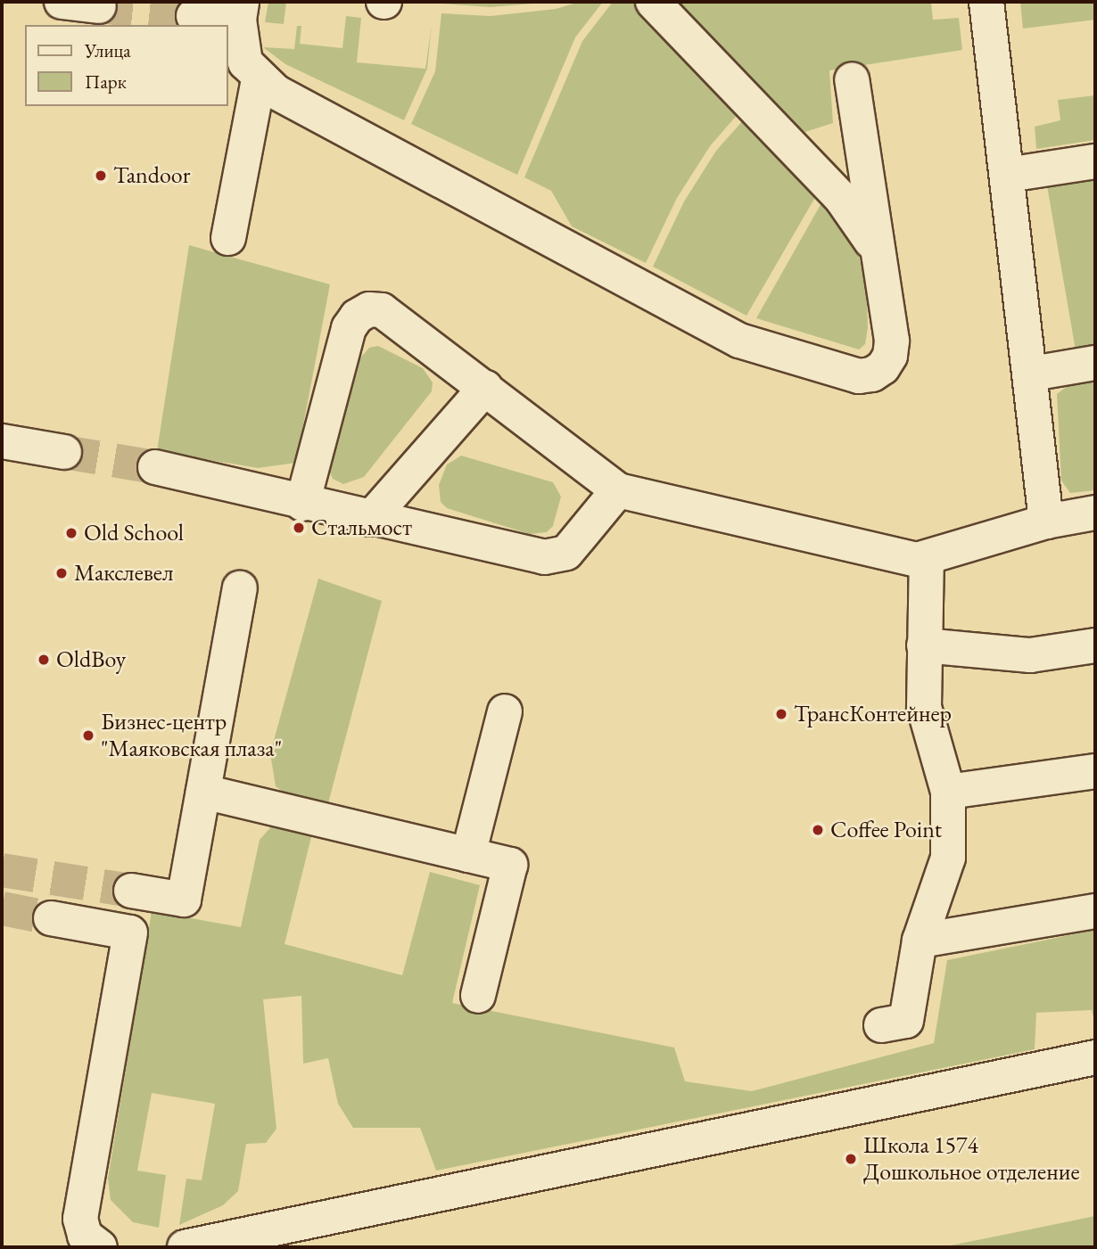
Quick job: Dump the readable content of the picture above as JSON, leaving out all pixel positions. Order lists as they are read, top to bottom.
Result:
{
  "places": [
    "Tandoor",
    "Стальмост",
    "Old School",
    "Макслевел",
    "OldBoy",
    "ТрансКонтейнер",
    "Бизнес-центр \"Маяковская плаза\"",
    "Coffee Point",
    "Школа 1574 Дошкольное отделение"
  ],
  "legend": ["Улица", "Парк"]
}
